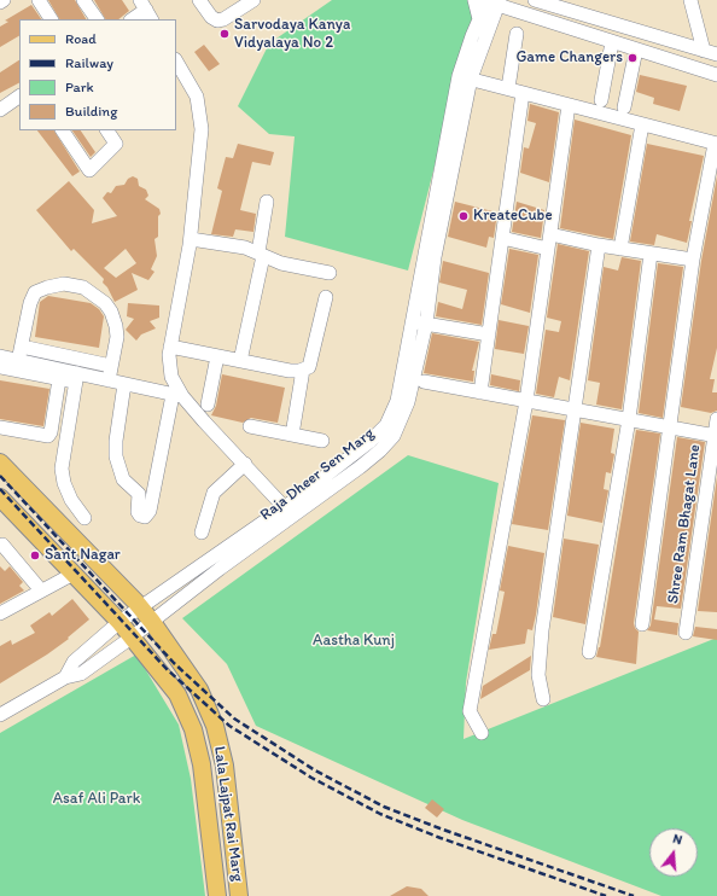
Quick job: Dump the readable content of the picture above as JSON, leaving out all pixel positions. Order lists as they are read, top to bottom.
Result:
{
  "streets": {
    "main road": ["Lala Lajpat Rai Marg"],
    "street": ["Raja Dheer Sen Marg", "Shree Ram Bhagat Lane"]
  },
  "crossings": [
    ["Raja Dheer Sen Marg", "Lala Lajpat Rai Marg"]
  ],
  "parks": ["Aastha Kunj", "Asaf Ali Park"],
  "places": [
    "Sarvodaya Kanya Vidyalaya No 2",
    "Game Changers",
    "KreateCube",
    "Sant Nagar"
  ],
  "legend": [
    "Road",
    "Railway",
    "Park",
    "Building"
  ],
  "north": "top"
}
